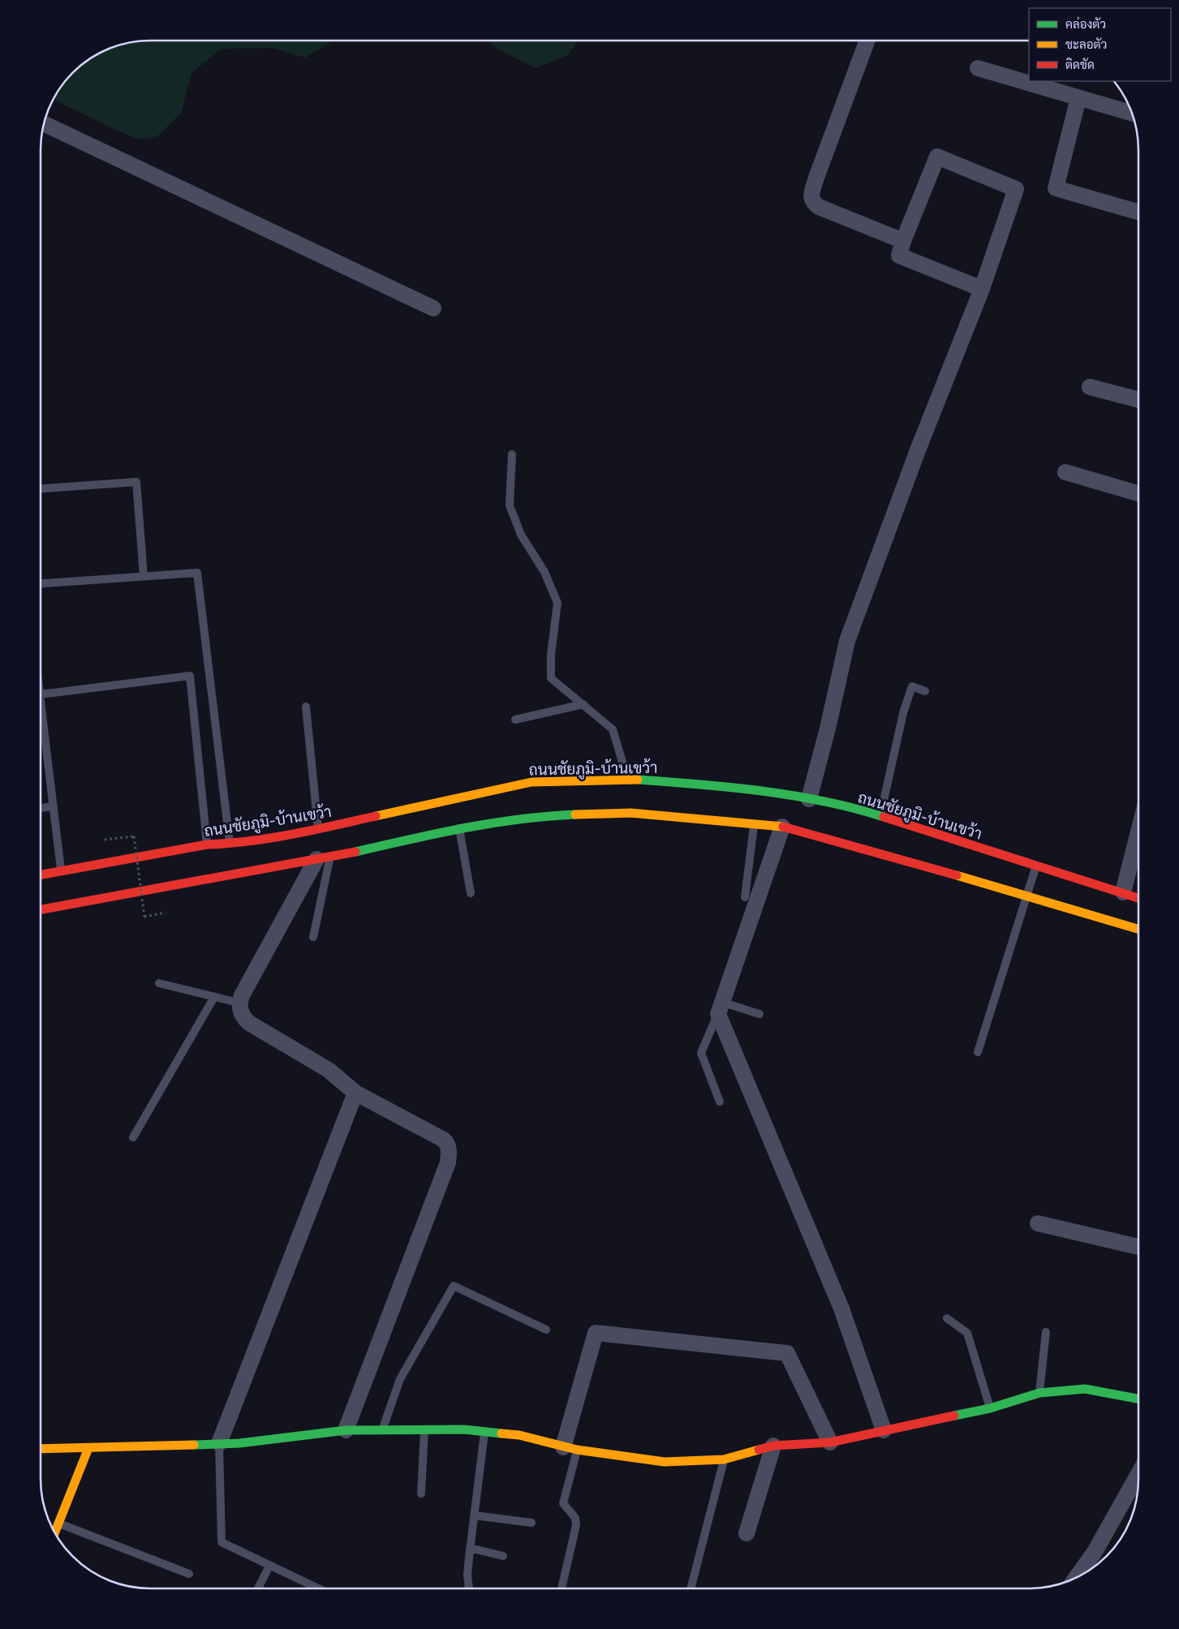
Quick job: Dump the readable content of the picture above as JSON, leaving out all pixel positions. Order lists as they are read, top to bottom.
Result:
{
  "streets": {
    "main road": ["ถนนชัยภูมิ-บ้านเขว้า"]
  },
  "legend": ["คล่องตัว", "ชะลอตัว", "ติดขัด"]
}
